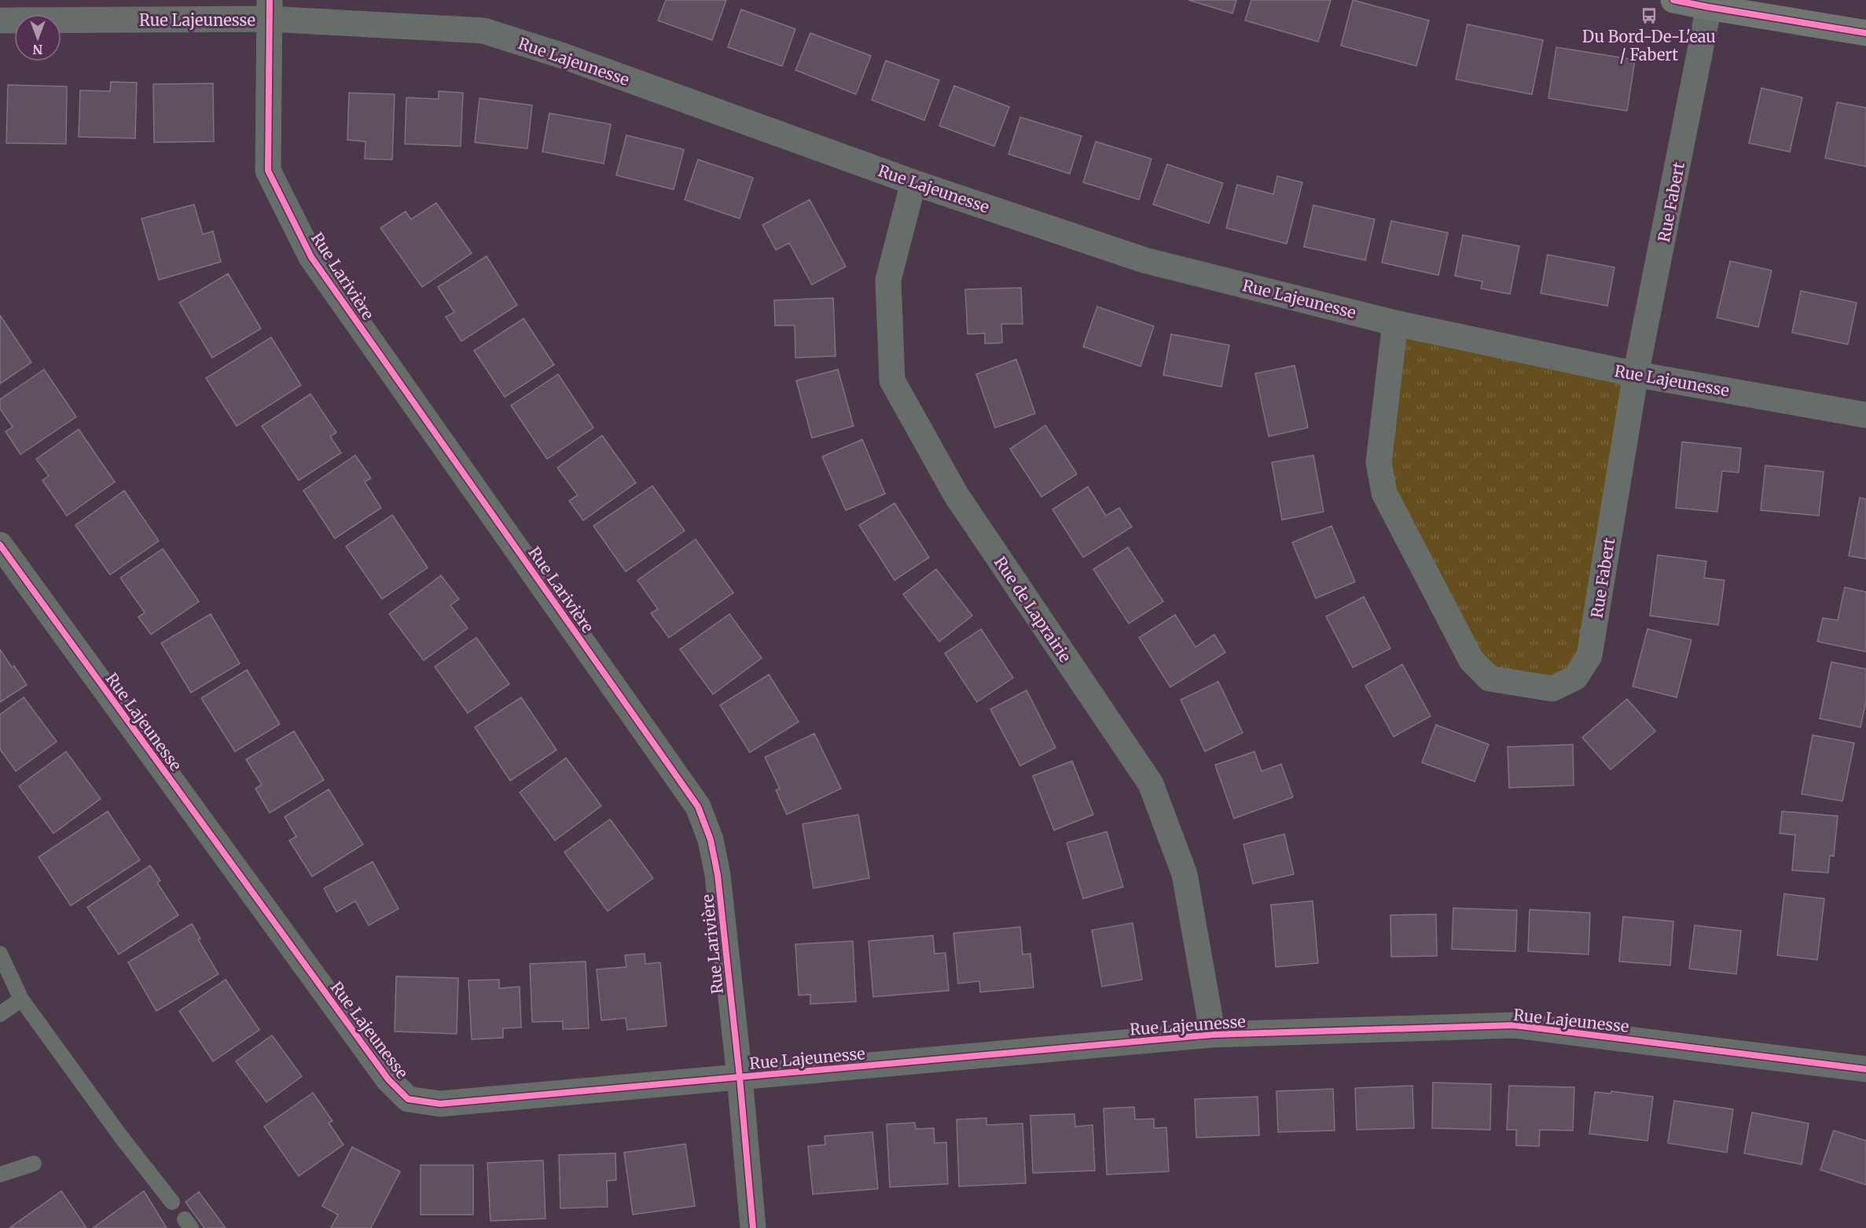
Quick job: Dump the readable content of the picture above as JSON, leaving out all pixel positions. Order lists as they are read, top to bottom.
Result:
{
  "streets": {
    "street": [
      "Rue Lajeunesse",
      "Rue Fabert",
      "Rue Larivière",
      "Rue de Laprairie"
    ]
  },
  "crossings": [
    ["Rue Lajeunesse", "Rue Fabert"],
    ["Rue Lajeunesse", "Rue Larivière"],
    ["Rue Lajeunesse", "Rue de Laprairie"]
  ],
  "places": {
    "bus stop": ["Du Bord-De-L'eau / Fabert"]
  },
  "north": "bottom"
}
